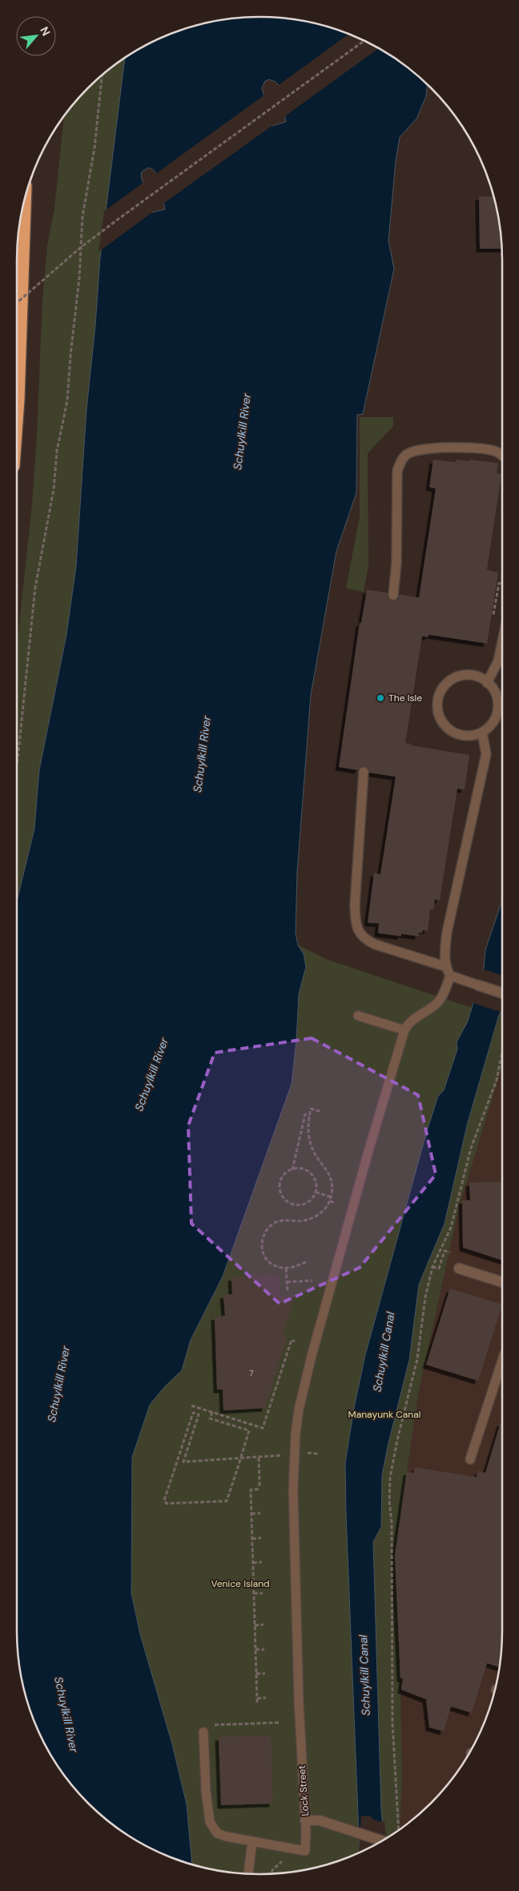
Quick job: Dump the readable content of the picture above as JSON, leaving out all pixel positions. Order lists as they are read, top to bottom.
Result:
{
  "streets": {
    "street": ["Lock Street"]
  },
  "water": ["Schuylkill River", "Schuylkill Canal"],
  "parks": ["Manayunk Canal", "Venice Island"],
  "places": ["The Isle"],
  "house_numbers": ["7"],
  "north": "top right"
}
